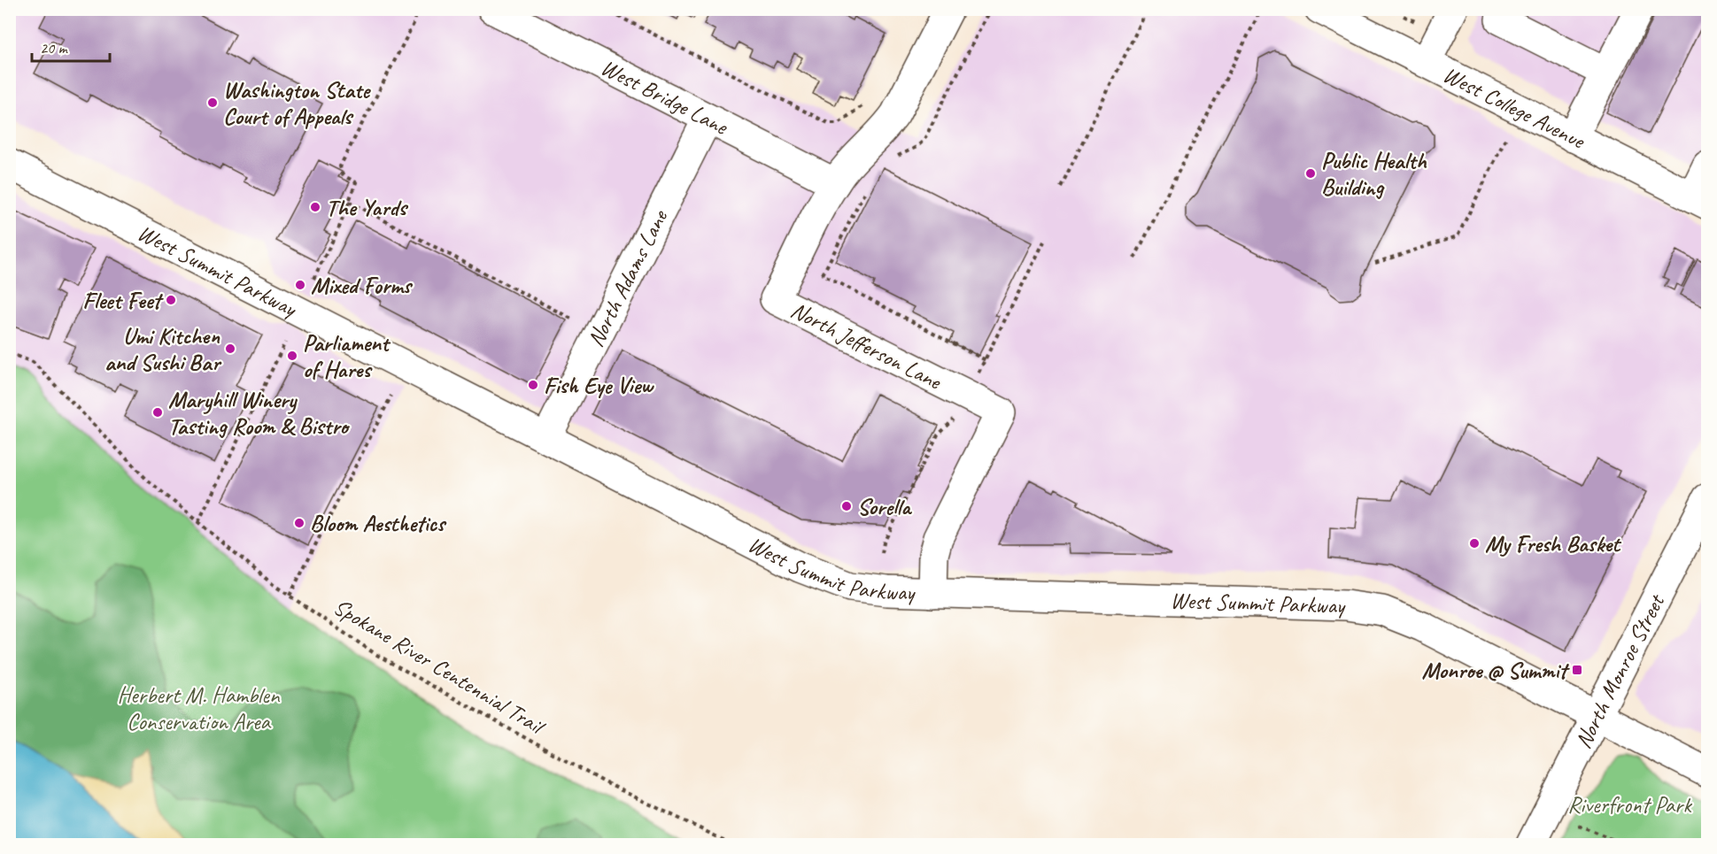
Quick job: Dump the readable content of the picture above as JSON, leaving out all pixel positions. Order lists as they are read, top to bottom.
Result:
{
  "streets": {
    "street": [
      "West Bridge Lane",
      "West College Avenue",
      "West Summit Parkway",
      "North Adams Lane",
      "North Jefferson Lane",
      "North Monroe Street"
    ],
    "path": ["Spokane River Centennial Trail"]
  },
  "crossings": [
    ["West Bridge Lane", "North Adams Lane"],
    ["West Bridge Lane", "North Jefferson Lane"],
    ["West Summit Parkway", "North Adams Lane"],
    ["West Summit Parkway", "North Jefferson Lane"],
    ["West Summit Parkway", "North Monroe Street"]
  ],
  "parks": ["Herbert M. Hamblen Conservation Area", "Riverfront Park"],
  "places": {
    "other": [
      "Washington State Court of Appeals",
      "Public Health Building",
      "The Yards",
      "Mixed Forms",
      "Fleet Feet",
      "Umi Kitchen and Sushi Bar",
      "Parliament of Hares",
      "Fish Eye View",
      "Maryhill Winery Tasting Room & Bistro",
      "Sorella",
      "Bloom Aesthetics",
      "My Fresh Basket"
    ],
    "transit": ["Monroe @ Summit"]
  },
  "scale_bar": "20 m"
}
